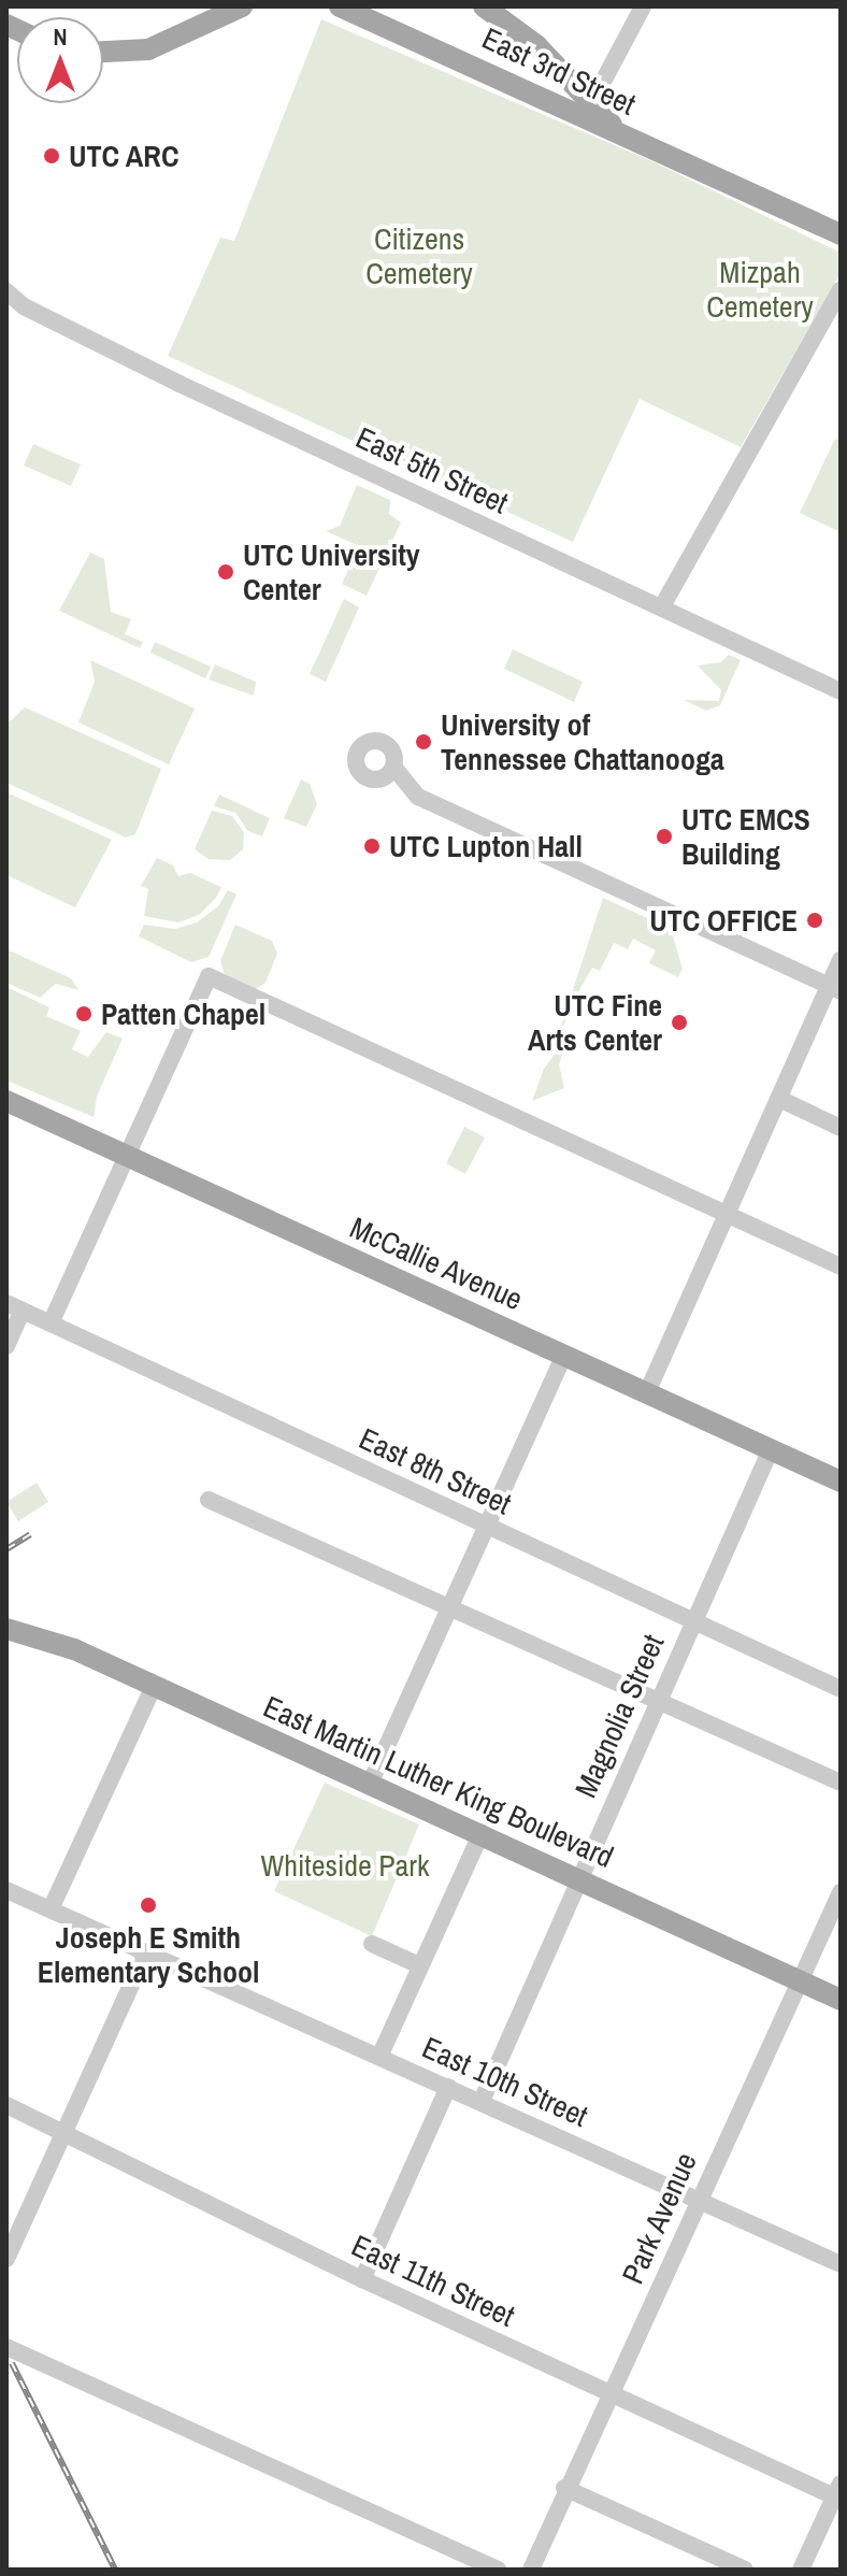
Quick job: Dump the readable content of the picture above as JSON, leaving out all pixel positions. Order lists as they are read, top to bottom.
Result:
{
  "streets": {
    "main road": ["East 3rd Street", "McCallie Avenue", "East Martin Luther King Boulevard"],
    "street": [
      "East 5th Street",
      "East 8th Street",
      "Magnolia Street",
      "East 10th Street",
      "Park Avenue",
      "East 11th Street"
    ]
  },
  "crossings": [
    ["McCallie Avenue", "Magnolia Street"],
    ["East 8th Street", "Magnolia Street"],
    ["Magnolia Street", "East Martin Luther King Boulevard"],
    ["Magnolia Street", "East 10th Street"],
    ["East Martin Luther King Boulevard", "Park Avenue"],
    ["East 10th Street", "Park Avenue"],
    ["Park Avenue", "East 11th Street"]
  ],
  "parks": ["Citizens Cemetery", "Mizpah Cemetery", "Whiteside Park"],
  "places": [
    "UTC ARC",
    "UTC University Center",
    "University of Tennessee Chattanooga",
    "UTC EMCS Building",
    "UTC Lupton Hall",
    "UTC OFFICE",
    "Patten Chapel",
    "UTC Fine Arts Center",
    "Joseph E Smith Elementary School"
  ],
  "north": "top"
}
